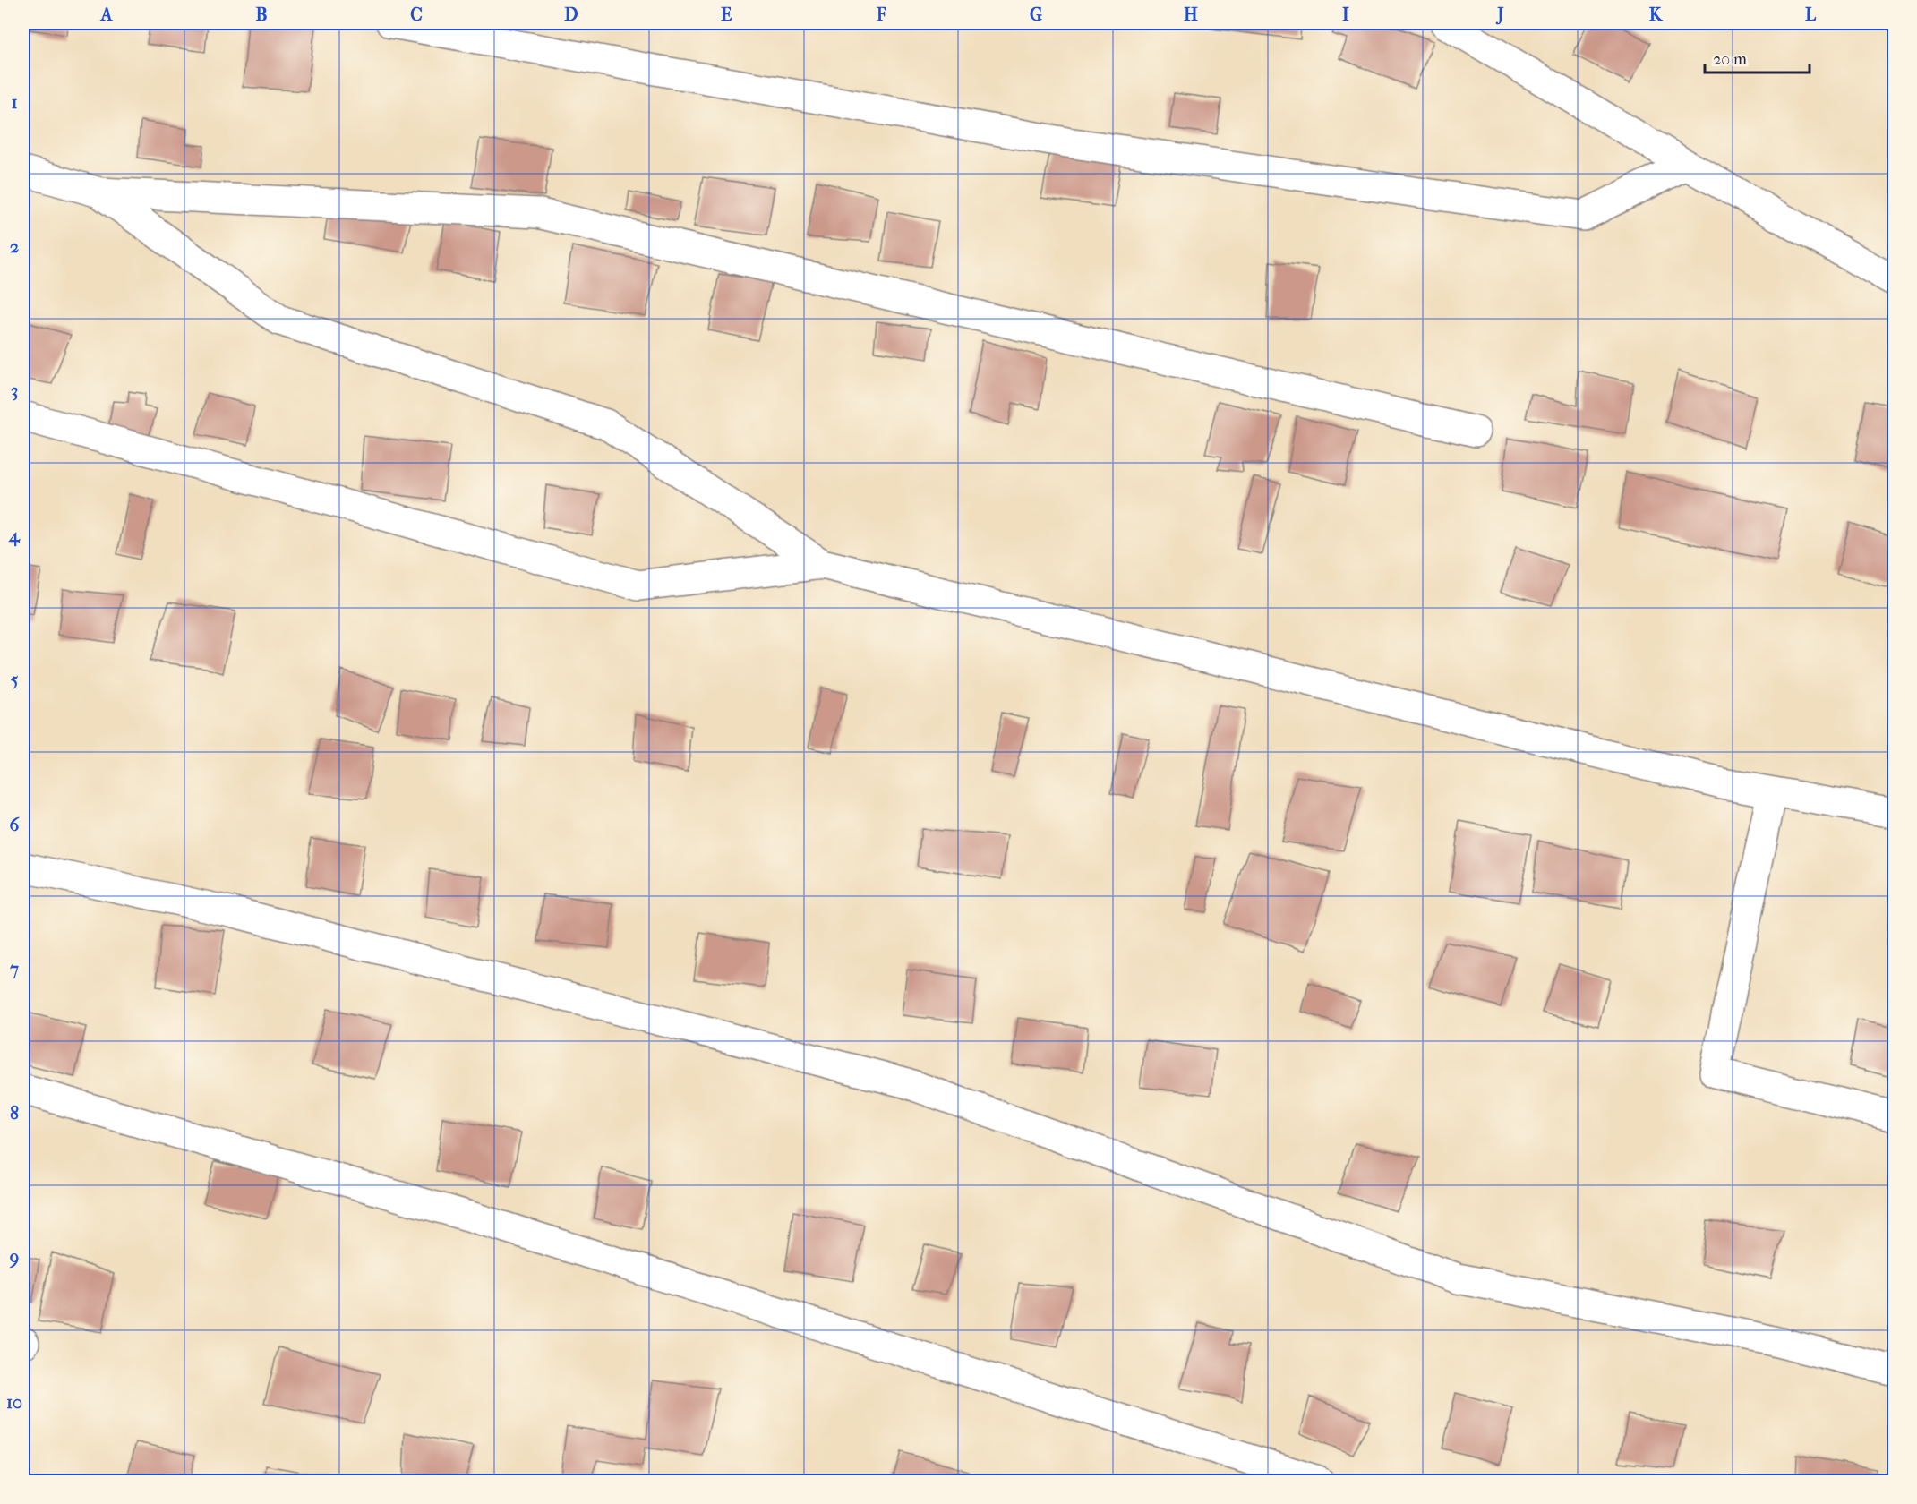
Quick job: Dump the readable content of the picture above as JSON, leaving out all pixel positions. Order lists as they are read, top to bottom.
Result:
{
  "scale_bar": "20 m",
  "grid": {
    "columns": [
      "A",
      "B",
      "C",
      "D",
      "E",
      "F",
      "G",
      "H",
      "I",
      "J",
      "K",
      "L"
    ],
    "rows": [
      "1",
      "2",
      "3",
      "4",
      "5",
      "6",
      "7",
      "8",
      "9",
      "10"
    ]
  }
}
